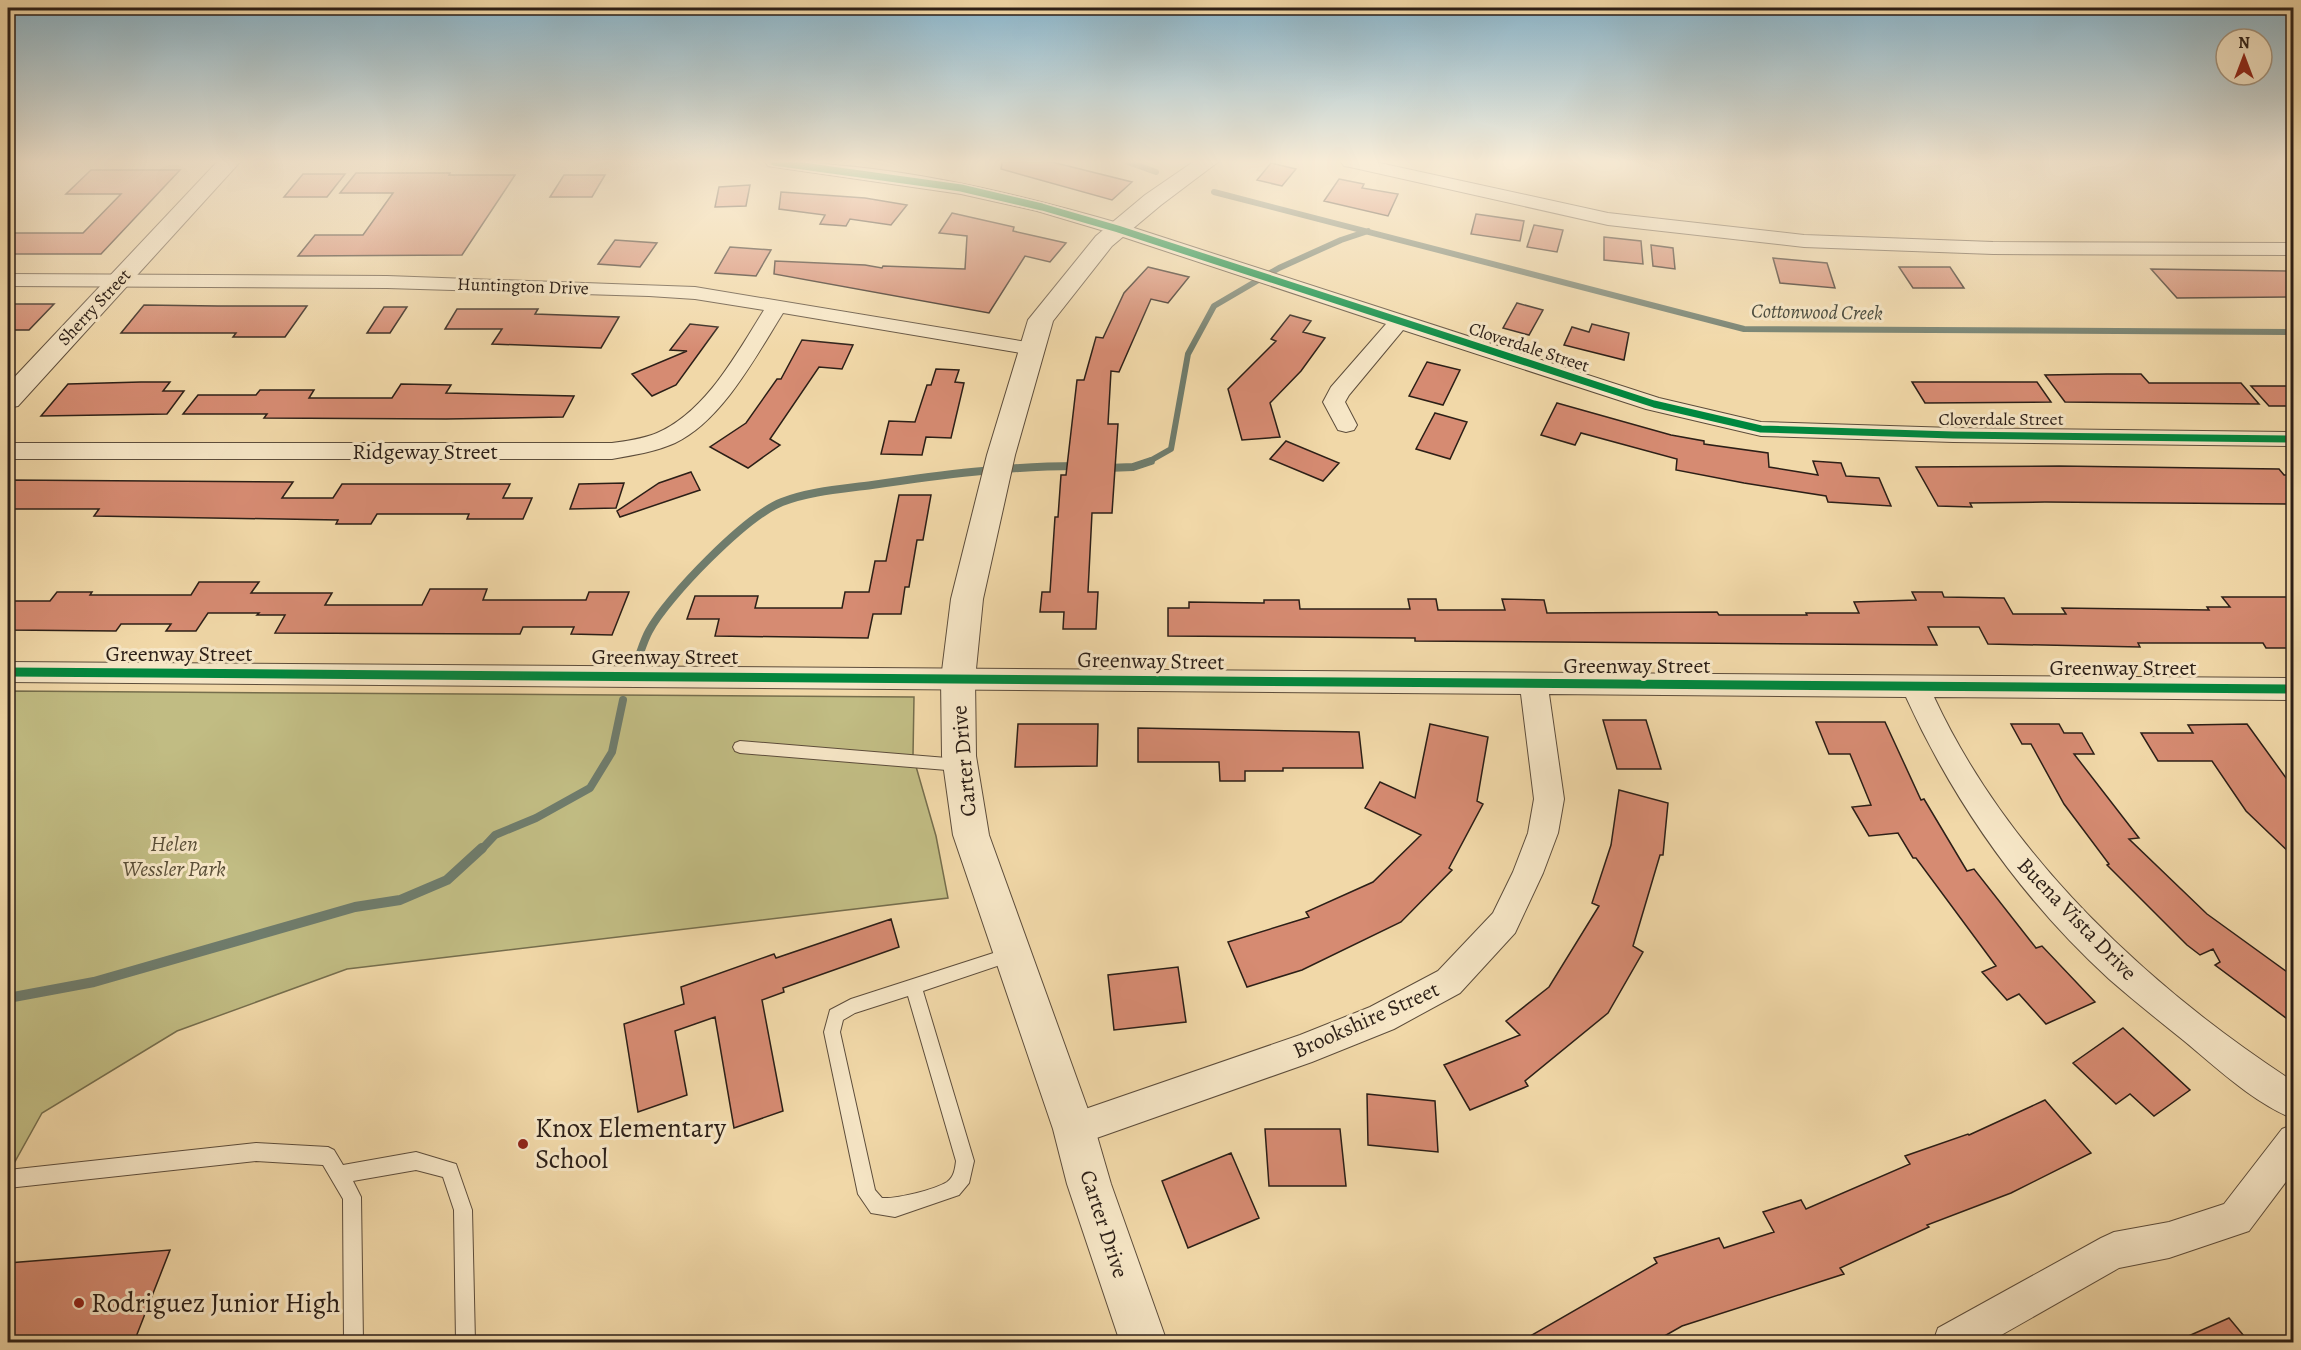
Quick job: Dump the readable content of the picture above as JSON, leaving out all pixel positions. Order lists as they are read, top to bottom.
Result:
{
  "streets": {
    "street": [
      "Huntington Drive",
      "Sherry Street",
      "Cloverdale Street",
      "Ridgeway Street",
      "Greenway Street",
      "Carter Drive",
      "Buena Vista Drive",
      "Brookshire Street"
    ]
  },
  "crossings": [
    ["Huntington Drive", "Sherry Street"],
    ["Huntington Drive", "Ridgeway Street"],
    ["Huntington Drive", "Carter Drive"],
    ["Cloverdale Street", "Carter Drive"],
    ["Greenway Street", "Carter Drive"],
    ["Greenway Street", "Buena Vista Drive"],
    ["Greenway Street", "Brookshire Street"],
    ["Carter Drive", "Brookshire Street"]
  ],
  "water": ["Cottonwood Creek"],
  "parks": ["Helen Wessler Park"],
  "places": ["Knox Elementary School", "Rodriguez Junior High"],
  "north": "top"
}
